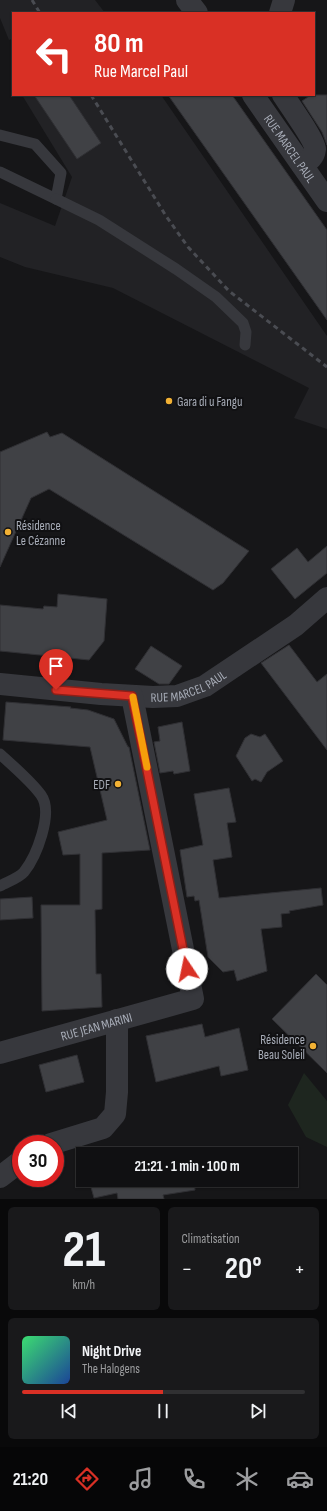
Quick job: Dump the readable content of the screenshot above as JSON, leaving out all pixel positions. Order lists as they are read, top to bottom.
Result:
{
  "streets": {
    "street": ["RUE MARCEL PAUL", "RUE JEAN MARINI"]
  },
  "crossings": [
    ["RUE MARCEL PAUL", "RUE JEAN MARINI"]
  ],
  "places": [
    "Gara di u Fangu",
    "Résidence Le Cézanne",
    "EDF",
    "Résidence Beau Soleil"
  ],
  "page": {
    "turn": ["80 m", "Rue Marcel Paul"],
    "limit": "30",
    "trip": "21:21 · 1 min · 100 m",
    "tile": [
      ["21", "km/h"],
      "Climatisation"
    ],
    "heat": ["−", "20°", "+"],
    "song": ["Night Drive", "The Halogens"],
    "tabs": "21:20"
  }
}
